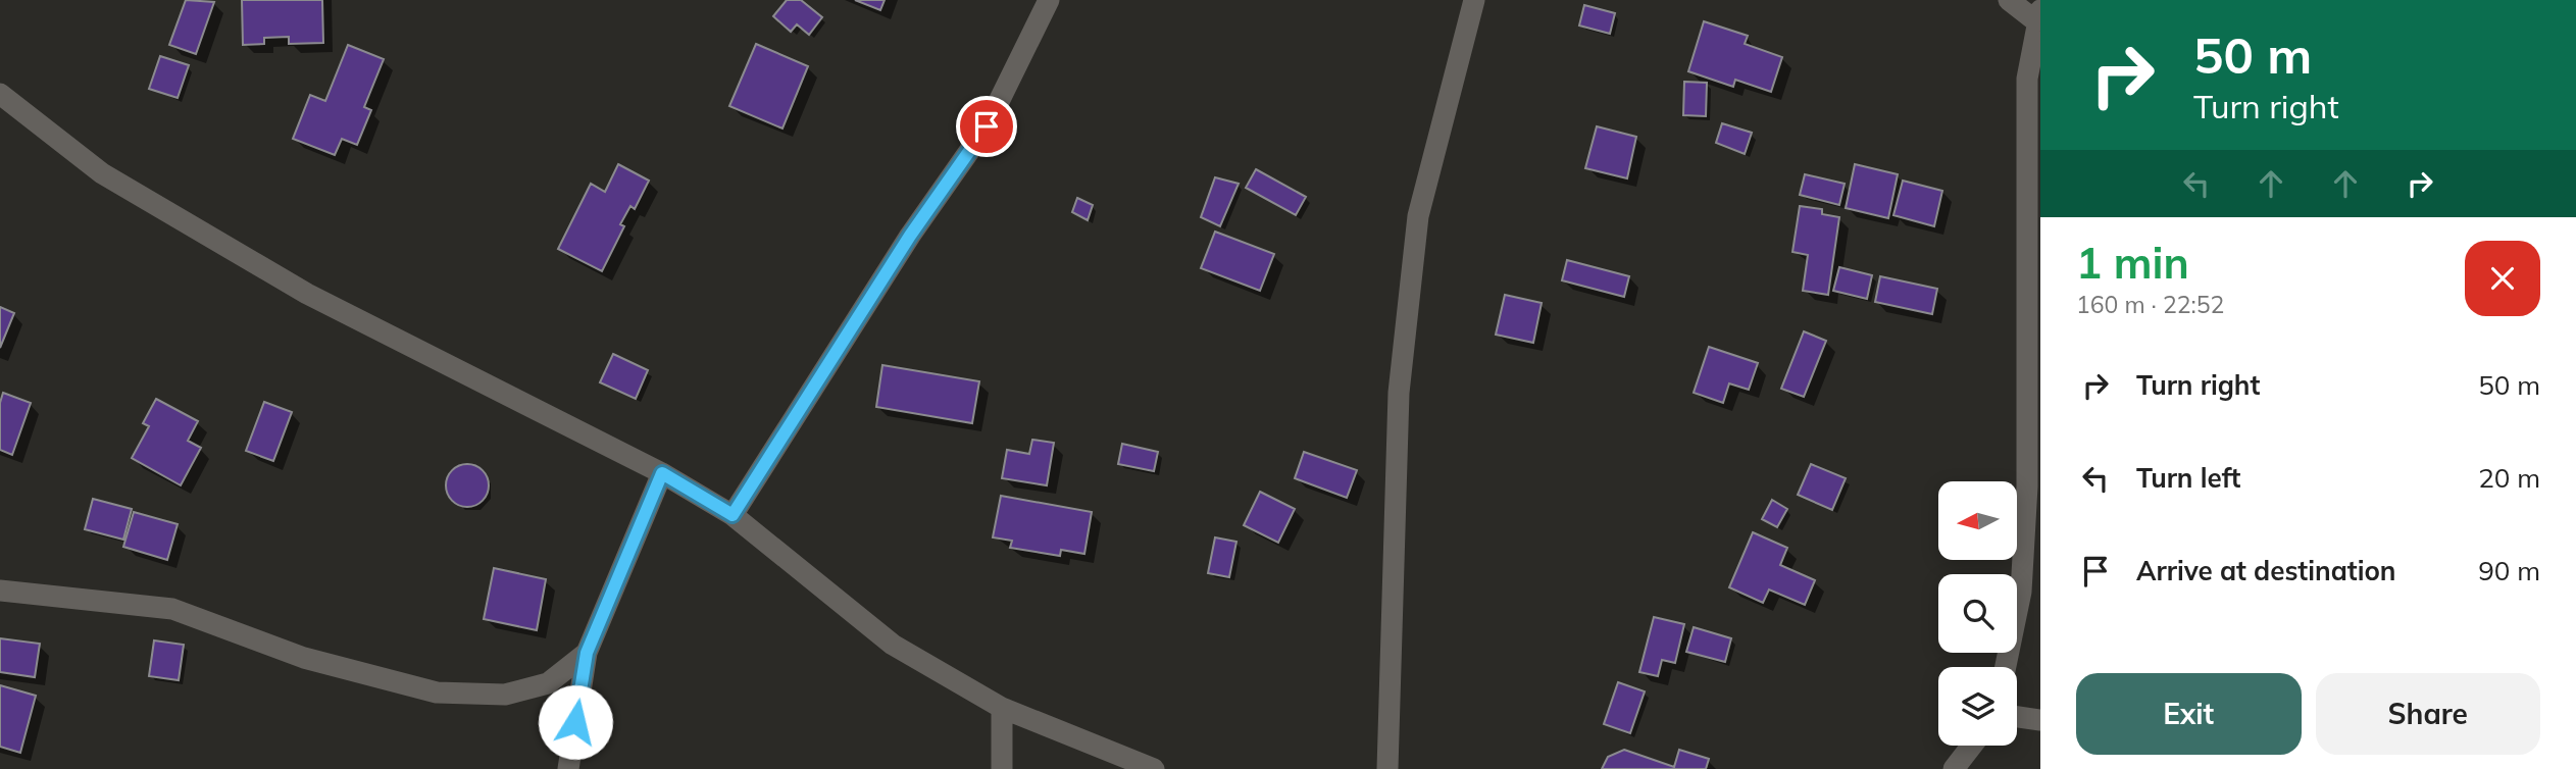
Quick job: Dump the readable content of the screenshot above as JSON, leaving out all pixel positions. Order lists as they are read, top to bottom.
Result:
{
  "north": "left",
  "page": {
    "turn": ["50 m", "Turn right"],
    "heading": ["1 min", "160 m · 22:52"],
    "list": [
      {
        "name": "Turn right",
        "value": "50 m"
      },
      {
        "name": "Turn left",
        "value": "20 m"
      },
      {
        "name": "Arrive at destination",
        "value": "90 m"
      }
    ],
    "buttons": ["Exit", "Share"]
  }
}
